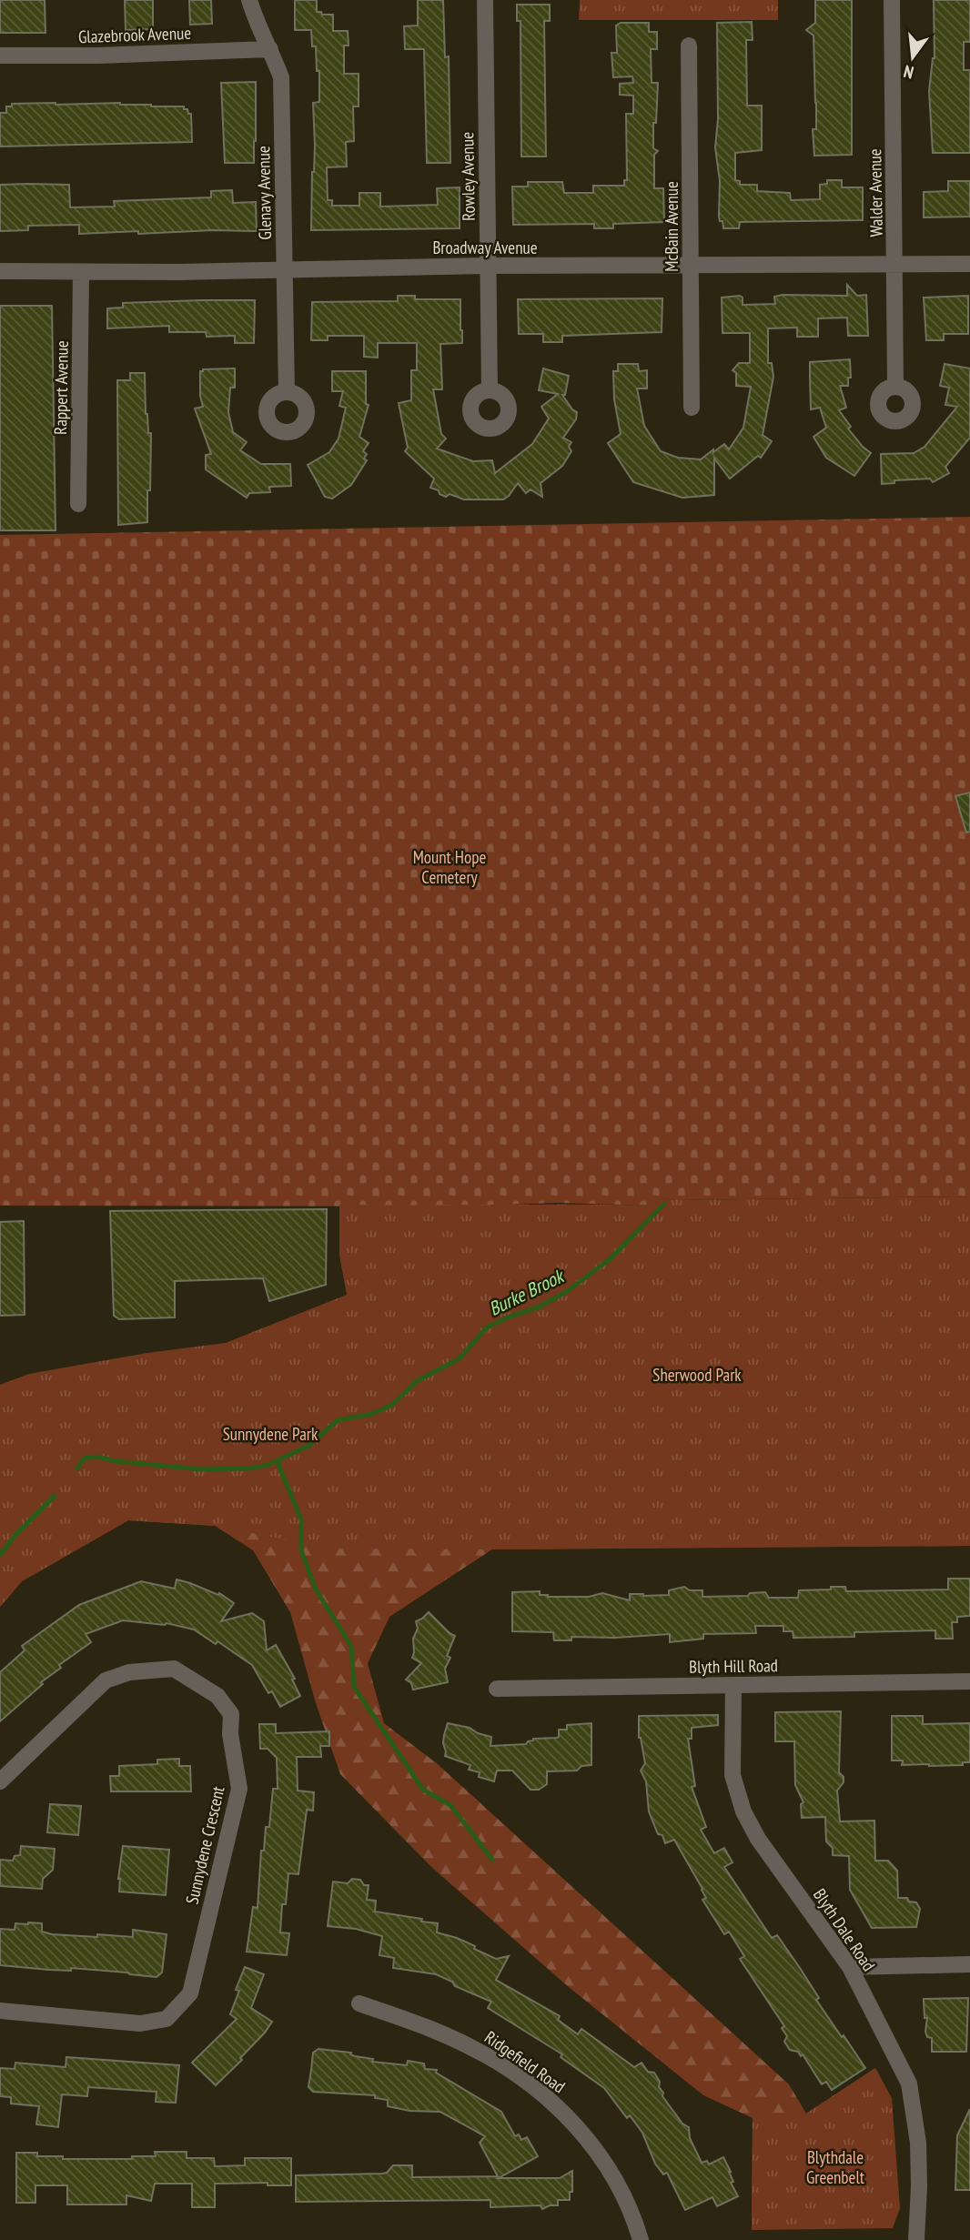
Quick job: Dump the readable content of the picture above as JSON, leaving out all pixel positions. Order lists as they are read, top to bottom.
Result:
{
  "streets": {
    "street": [
      "Glazebrook Avenue",
      "Rowley Avenue",
      "Glenavy Avenue",
      "Walder Avenue",
      "McBain Avenue",
      "Broadway Avenue",
      "Rappert Avenue",
      "Blyth Hill Road",
      "Sunnydene Crescent",
      "Blyth Dale Road",
      "Ridgefield Road"
    ]
  },
  "crossings": [
    ["Glazebrook Avenue", "Glenavy Avenue"],
    ["Rowley Avenue", "Broadway Avenue"],
    ["Glenavy Avenue", "Broadway Avenue"],
    ["Walder Avenue", "Broadway Avenue"],
    ["McBain Avenue", "Broadway Avenue"],
    ["Broadway Avenue", "Rappert Avenue"],
    ["Blyth Hill Road", "Blyth Dale Road"]
  ],
  "water": ["Burke Brook"],
  "parks": [
    "Mount Hope Cemetery",
    "Sherwood Park",
    "Sunnydene Park",
    "Blythdale Greenbelt"
  ],
  "north": "bottom"
}
